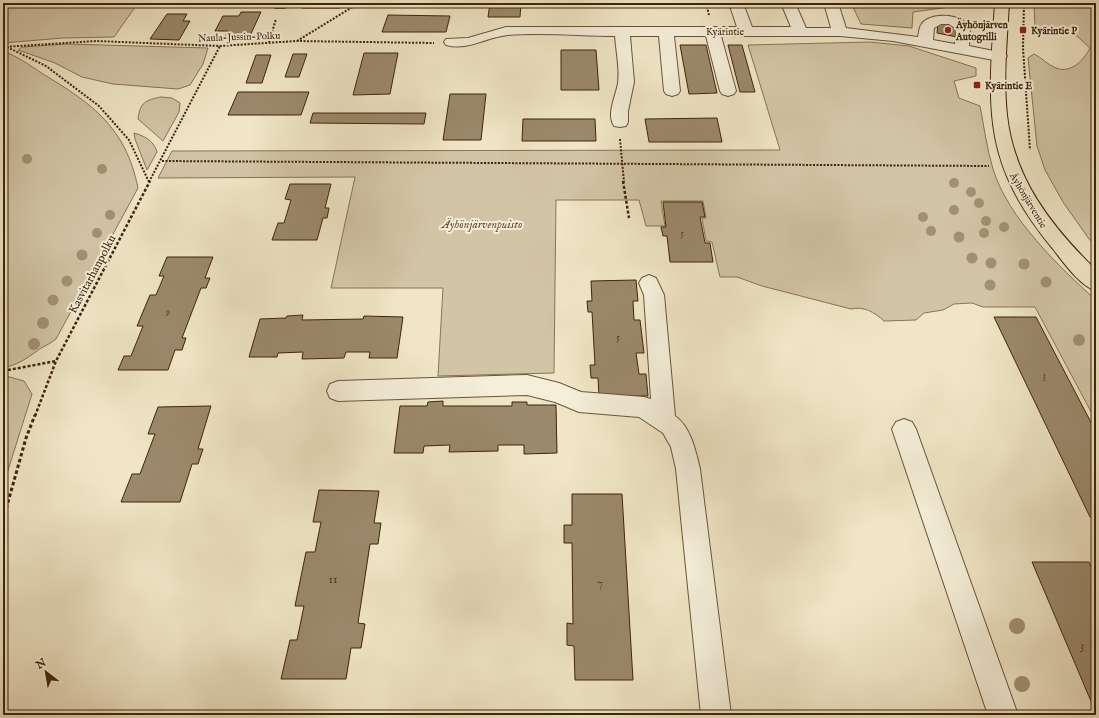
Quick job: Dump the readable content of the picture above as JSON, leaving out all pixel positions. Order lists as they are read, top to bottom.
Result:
{
  "streets": {
    "main road": ["Äyhönjärventie"],
    "street": ["Kyärintie"],
    "path": ["Naula-Jussin-Polku", "Kasvitarhanpolku"]
  },
  "crossings": [
    ["Kyärintie", "Naula-Jussin-Polku"],
    ["Kyärintie", "Äyhönjärventie"],
    ["Naula-Jussin-Polku", "Kasvitarhanpolku"]
  ],
  "parks": ["Äyhönjärvenpuisto"],
  "places": {
    "other": ["Äyhönjärven Autogrilli"],
    "transit": ["Kyärintie P", "Kyärintie E"]
  },
  "house_numbers": [
    "5",
    "9",
    "5",
    "3",
    "11",
    "7",
    "3"
  ],
  "north": "top left"
}
